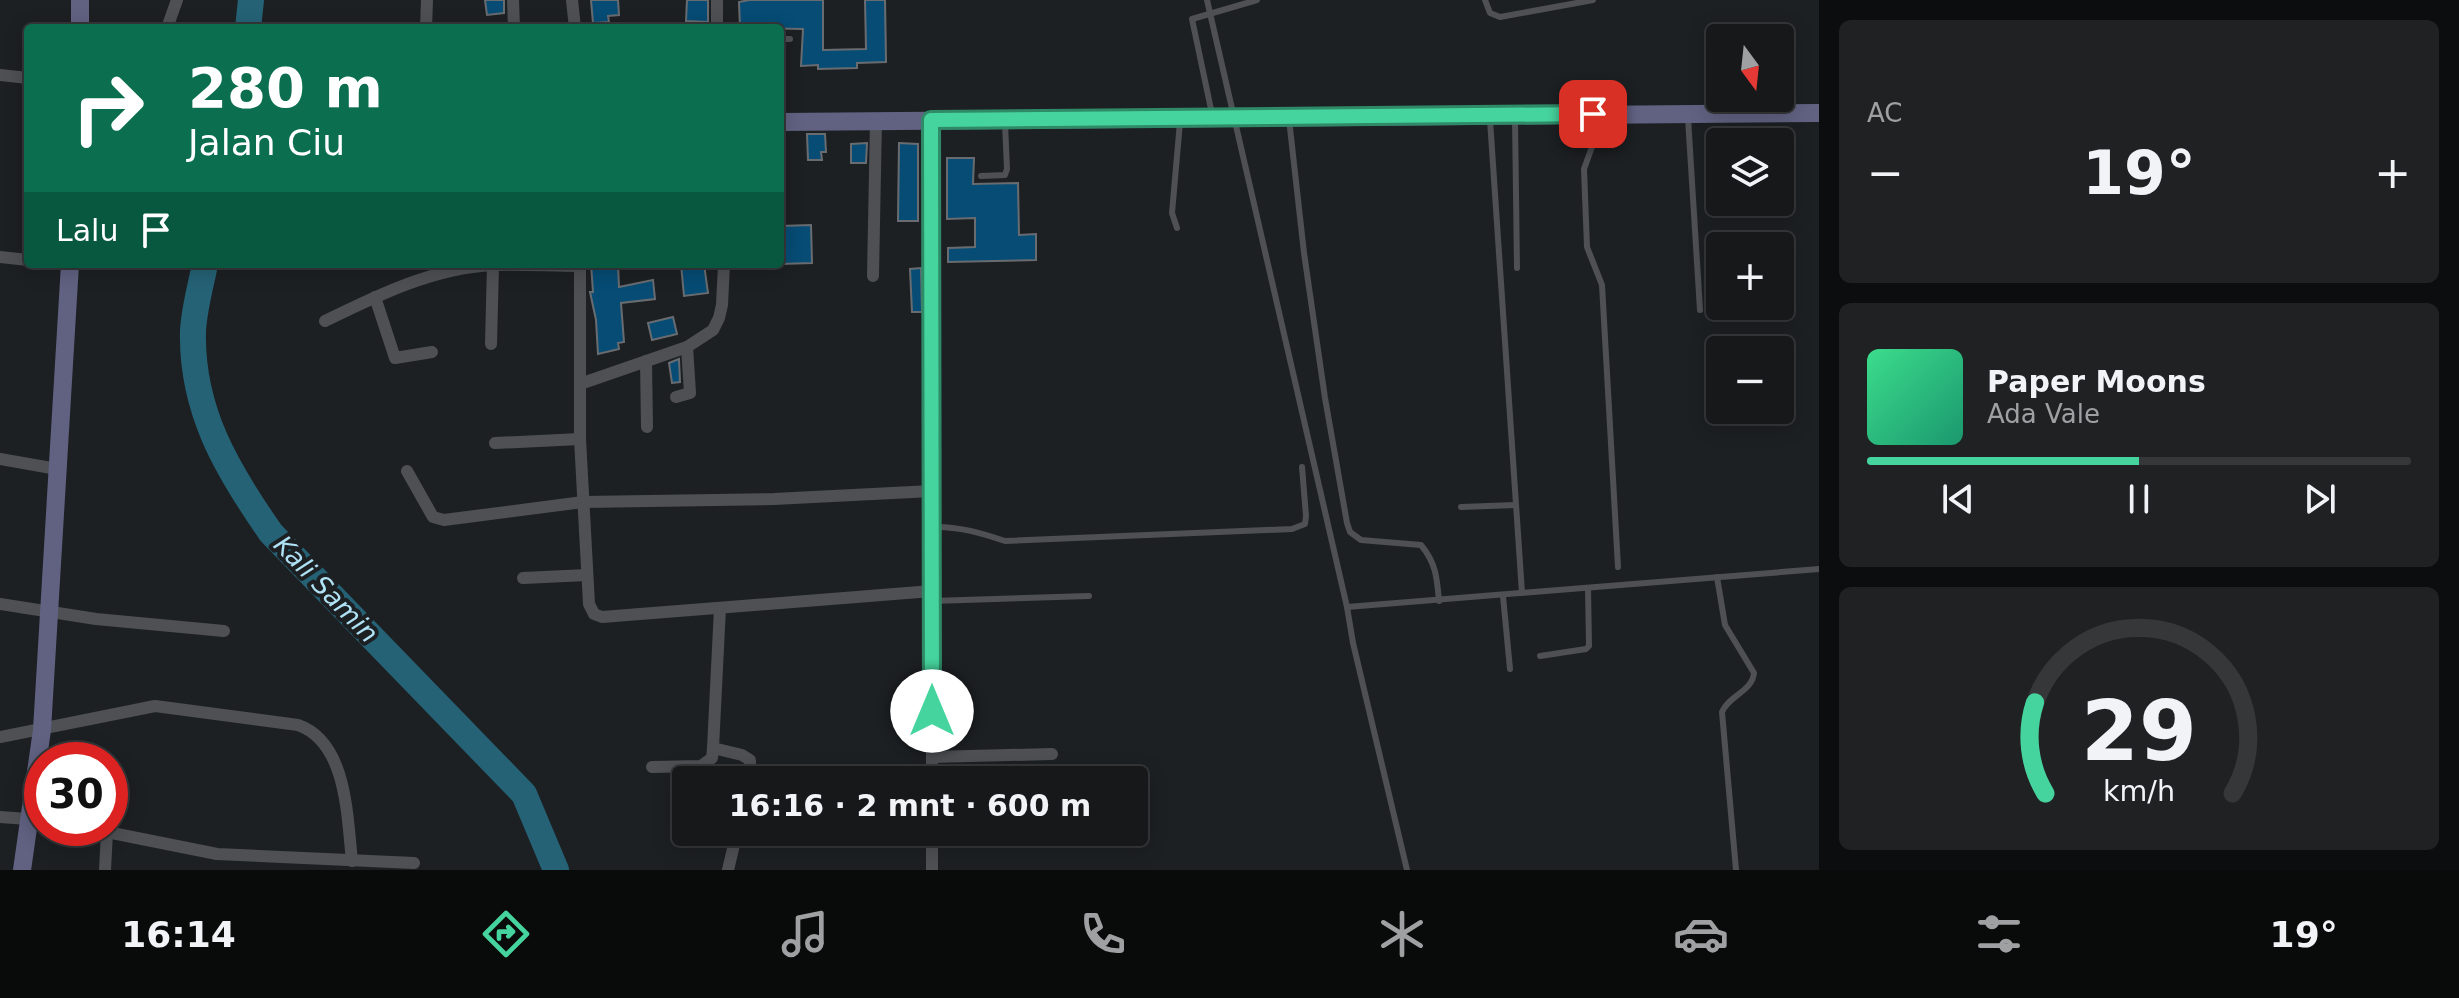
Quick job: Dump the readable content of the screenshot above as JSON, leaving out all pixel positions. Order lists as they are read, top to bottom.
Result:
{
  "water": ["Kali Samin"],
  "north": "bottom",
  "page": {
    "tile": "AC",
    "map_buttons": ["+", "−"],
    "turn": ["280 m", "Jalan Ciu"],
    "heat": ["−", "19°", "+"],
    "then": "Lalu",
    "song": ["Paper Moons", "Ada Vale"],
    "limit": "30",
    "trip": "16:16 · 2 mnt · 600 m",
    "tabs": ["16:14", "19°"],
    "gauge": ["29", "km/h"]
  }
}
